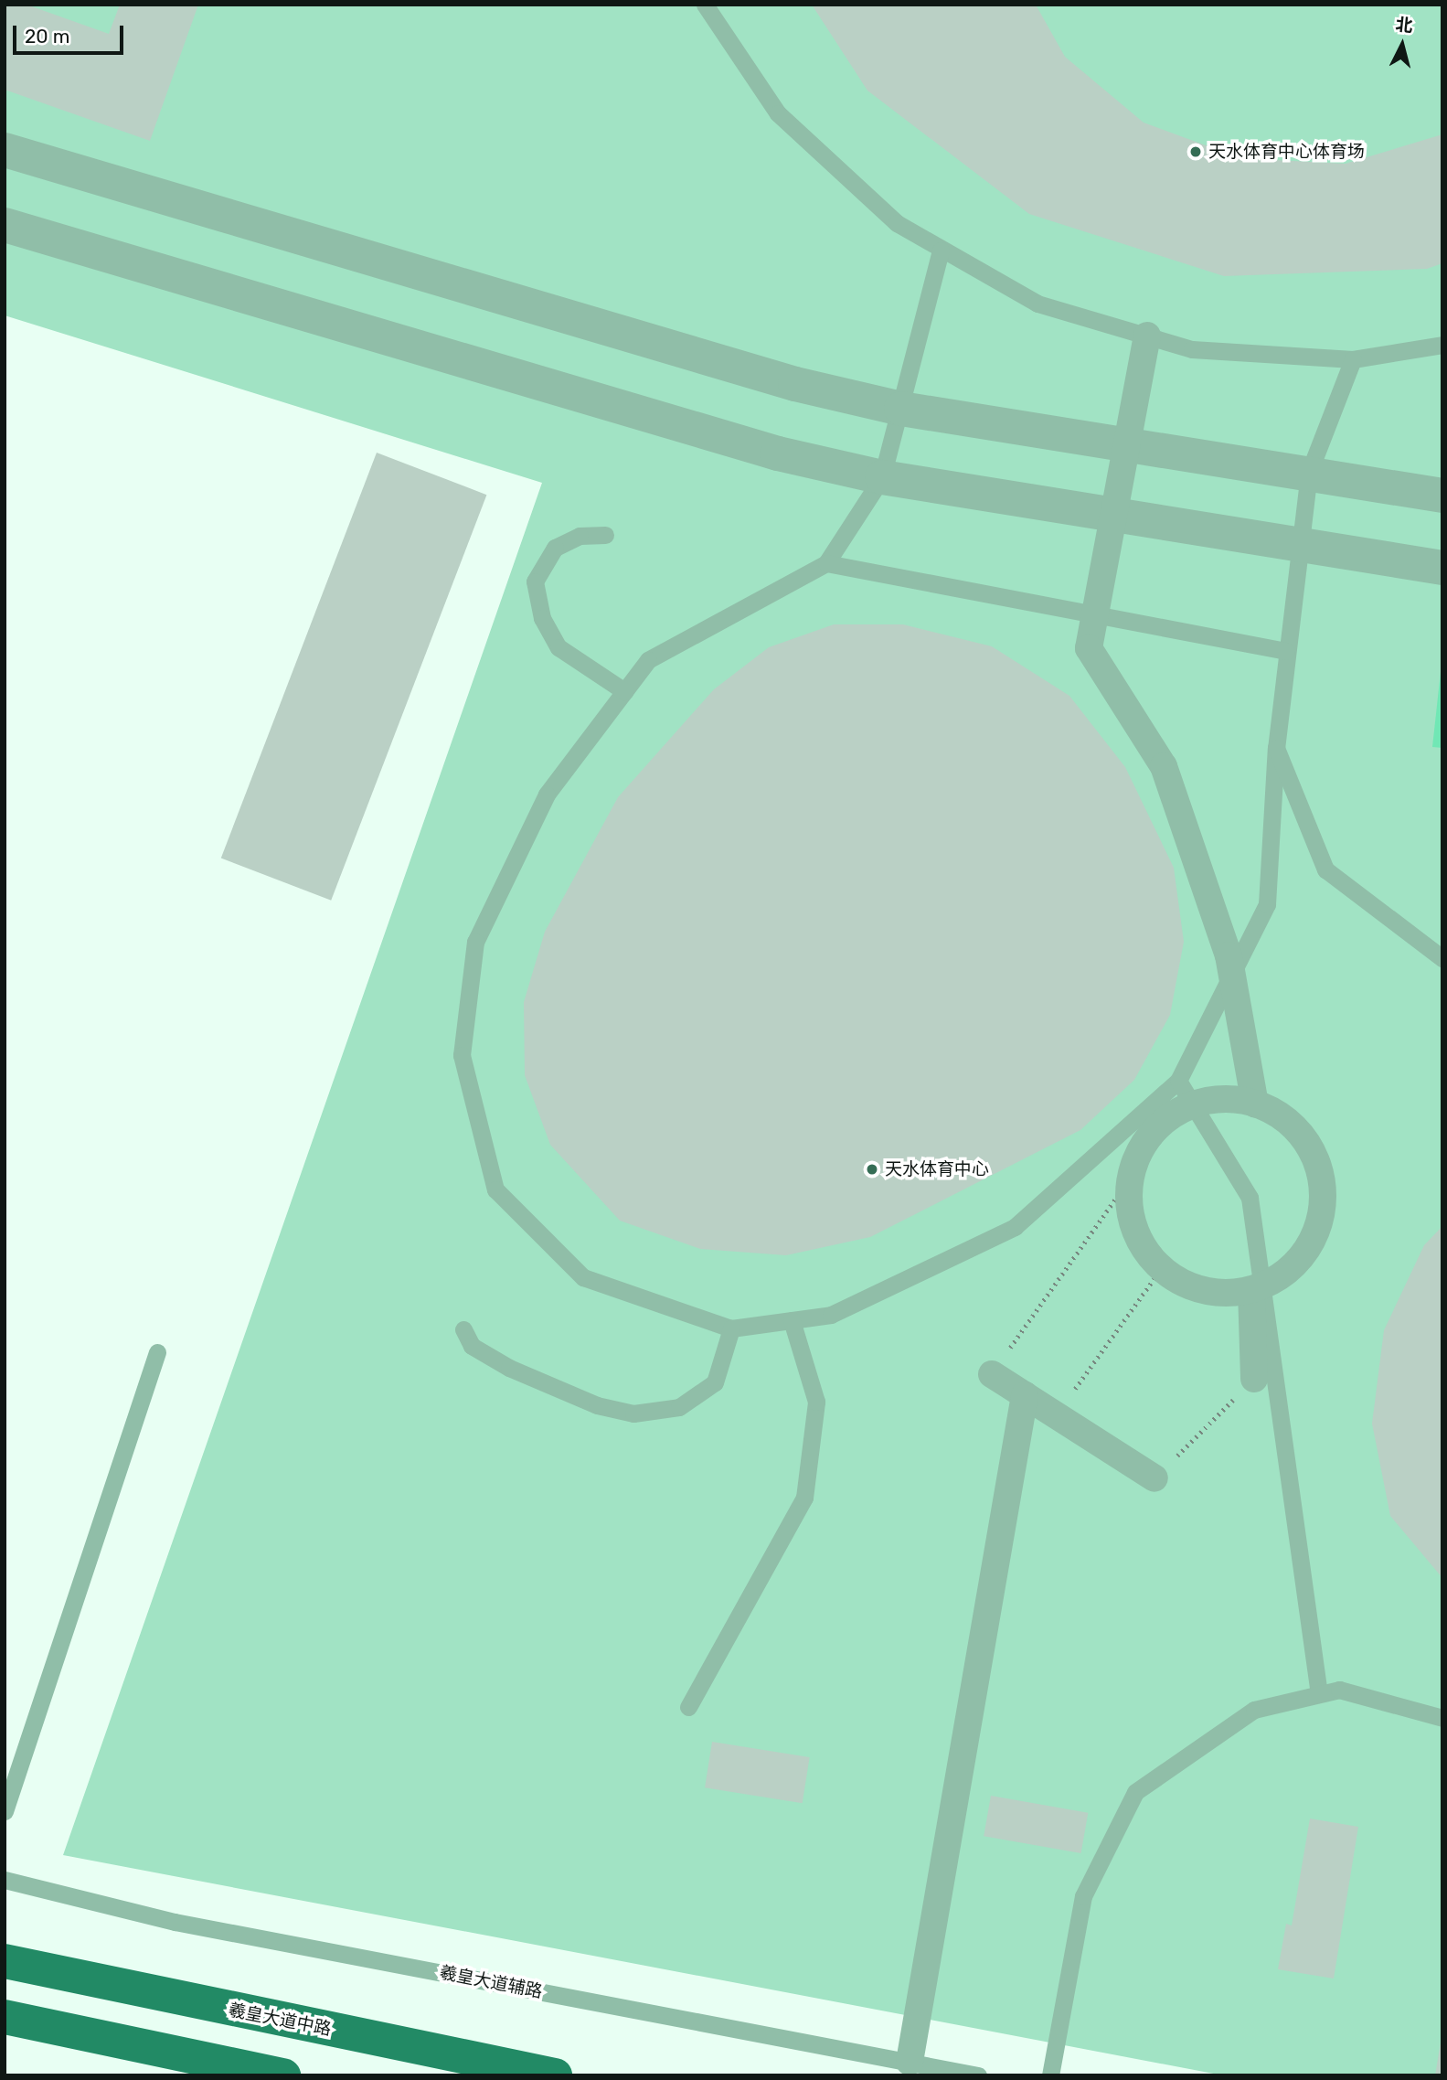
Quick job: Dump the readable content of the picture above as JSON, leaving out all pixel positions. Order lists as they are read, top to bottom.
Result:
{
  "streets": {
    "main road": ["羲皇大道中路"],
    "lane": ["羲皇大道辅路"]
  },
  "places": ["天水体育中心体育场", "天水体育中心"],
  "scale_bar": "20 m",
  "north": "top"
}
